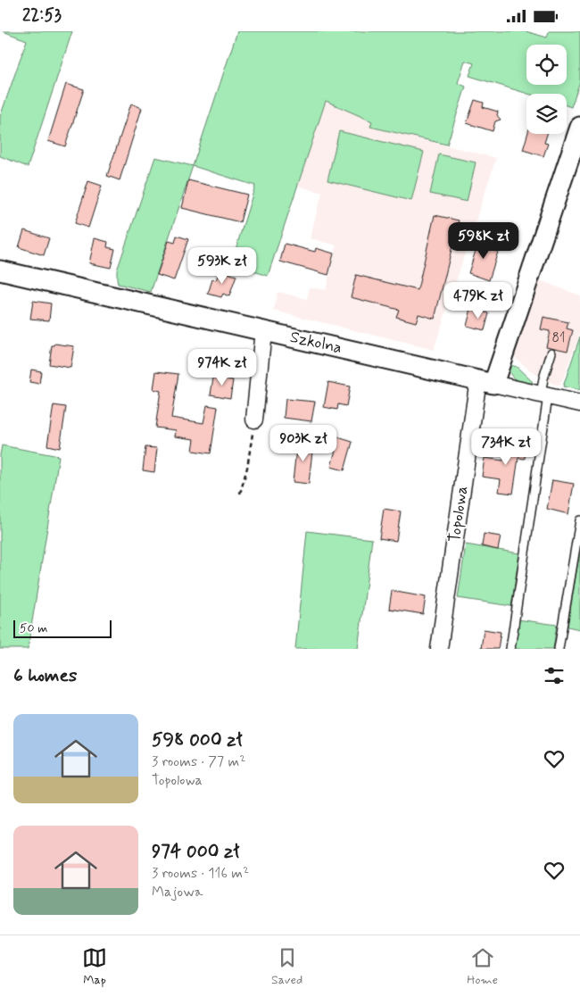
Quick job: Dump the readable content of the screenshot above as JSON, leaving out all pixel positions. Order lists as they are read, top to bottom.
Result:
{
  "streets": {
    "street": ["Szkolna", "Topolowa"]
  },
  "crossings": [
    ["Szkolna", "Topolowa"]
  ],
  "house_numbers": ["81"],
  "scale_bar": "50 m",
  "page": {
    "status": "22:53",
    "price": [
      "598K zł",
      "593K zł",
      "479K zł",
      "974K zł",
      "903K zł",
      "734K zł"
    ],
    "scale": "50 m",
    "heading": "6 homes",
    "list": [
      {
        "name": "598 000 zł",
        "note": "3 rooms · 77 m² · Topolowa"
      },
      {
        "name": "974 000 zł",
        "note": "3 rooms · 116 m² · Majowa"
      }
    ],
    "tabs": ["Map", "Saved", "Home"]
  }
}
